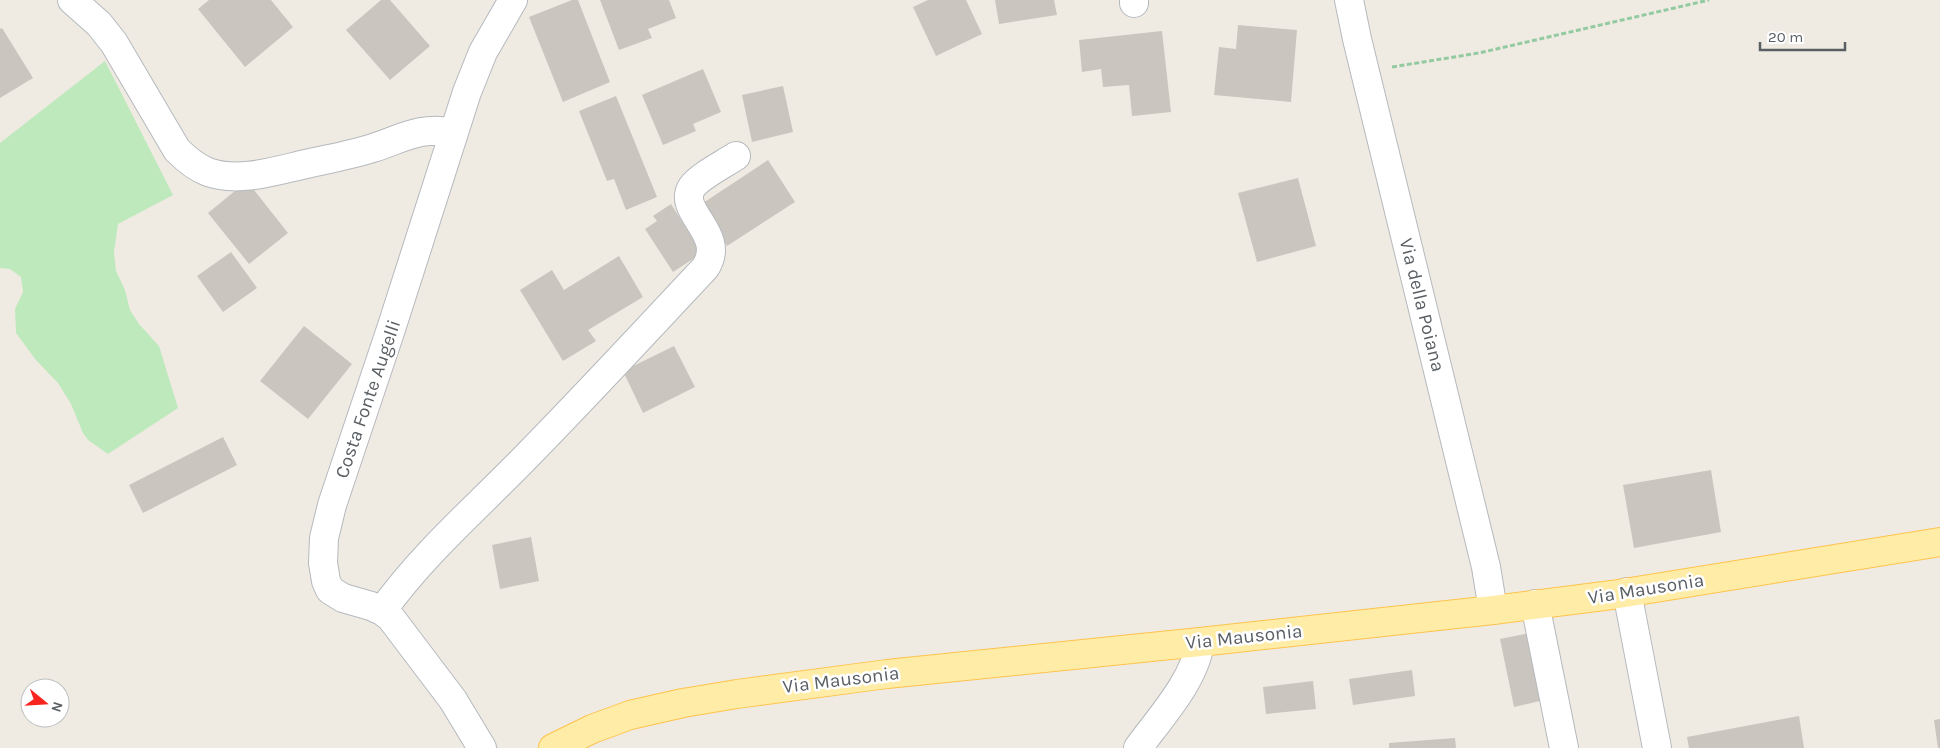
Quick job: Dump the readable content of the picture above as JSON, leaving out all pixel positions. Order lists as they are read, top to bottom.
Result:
{
  "streets": {
    "main road": ["Via Mausonia"],
    "street": ["Via della Poiana", "Costa Fonte Augelli"]
  },
  "crossings": [
    ["Via della Poiana", "Via Mausonia"]
  ],
  "scale_bar": "20 m",
  "north": "right"
}
